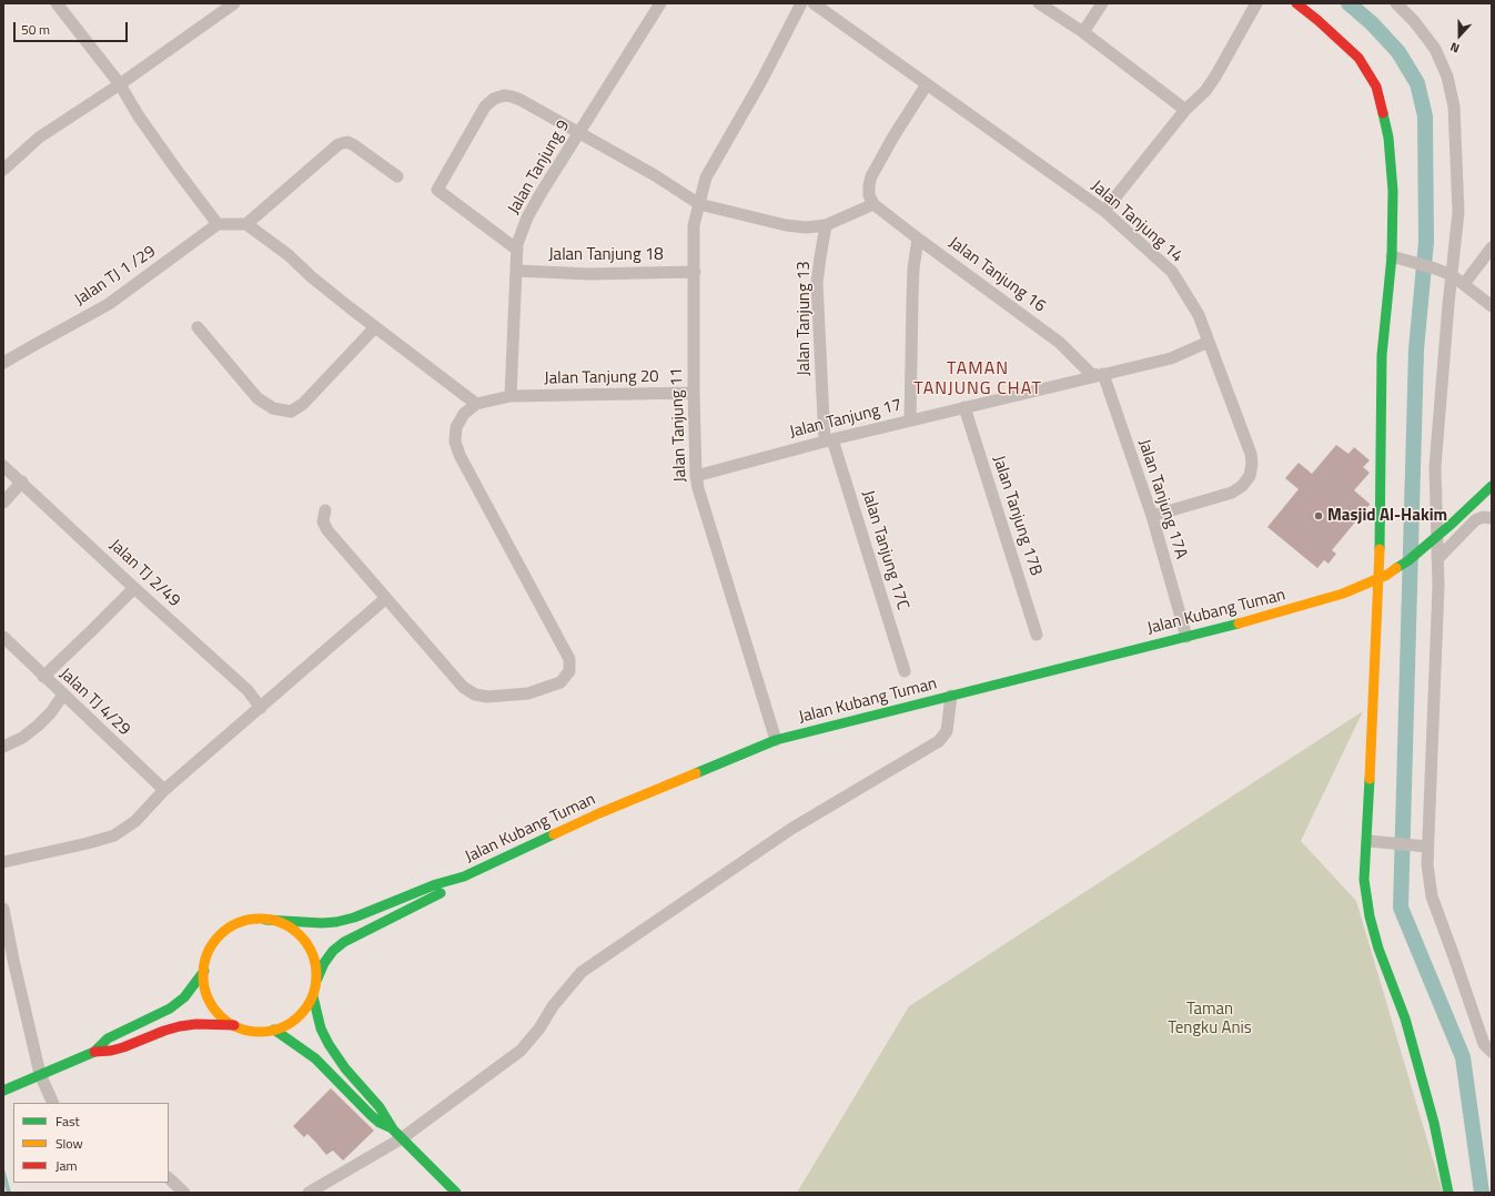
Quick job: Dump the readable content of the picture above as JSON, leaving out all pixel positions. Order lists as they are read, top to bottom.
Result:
{
  "streets": {
    "main road": ["Jalan Kubang Tuman"],
    "street": [
      "Jalan Tanjung 9",
      "Jalan Tanjung 14",
      "Jalan Tanjung 18",
      "Jalan Tanjung 16",
      "Jalan TJ 1 /29",
      "Jalan Tanjung 13",
      "Jalan Tanjung 20",
      "Jalan Tanjung 17",
      "Jalan Tanjung 11",
      "Jalan Tanjung 17A",
      "Jalan Tanjung 17B",
      "Jalan Tanjung 17C",
      "Jalan TJ 2/49",
      "Jalan TJ 4/29"
    ]
  },
  "crossings": [
    ["Jalan Tanjung 9", "Jalan Tanjung 18"],
    ["Jalan Tanjung 9", "Jalan Tanjung 20"],
    ["Jalan Tanjung 14", "Jalan Tanjung 17"],
    ["Jalan Tanjung 14", "Jalan Tanjung 17A"],
    ["Jalan Tanjung 18", "Jalan Tanjung 11"],
    ["Jalan Tanjung 16", "Jalan Tanjung 17"],
    ["Jalan Tanjung 16", "Jalan Tanjung 17A"],
    ["Jalan Tanjung 13", "Jalan Tanjung 17"],
    ["Jalan Tanjung 13", "Jalan Tanjung 17C"],
    ["Jalan Tanjung 20", "Jalan Tanjung 11"],
    ["Jalan Tanjung 17", "Jalan Tanjung 11"],
    ["Jalan Tanjung 17", "Jalan Tanjung 17A"],
    ["Jalan Tanjung 17", "Jalan Tanjung 17B"],
    ["Jalan Tanjung 17", "Jalan Tanjung 17C"],
    ["Jalan Tanjung 11", "Jalan Kubang Tuman"],
    ["Jalan Tanjung 17A", "Jalan Kubang Tuman"]
  ],
  "districts": ["TAMAN TANJUNG CHAT"],
  "parks": ["Taman Tengku Anis"],
  "places": ["Masjid Al-Hakim"],
  "legend": ["Fast", "Slow", "Jam"],
  "scale_bar": "50 m",
  "north": "bottom"
}
